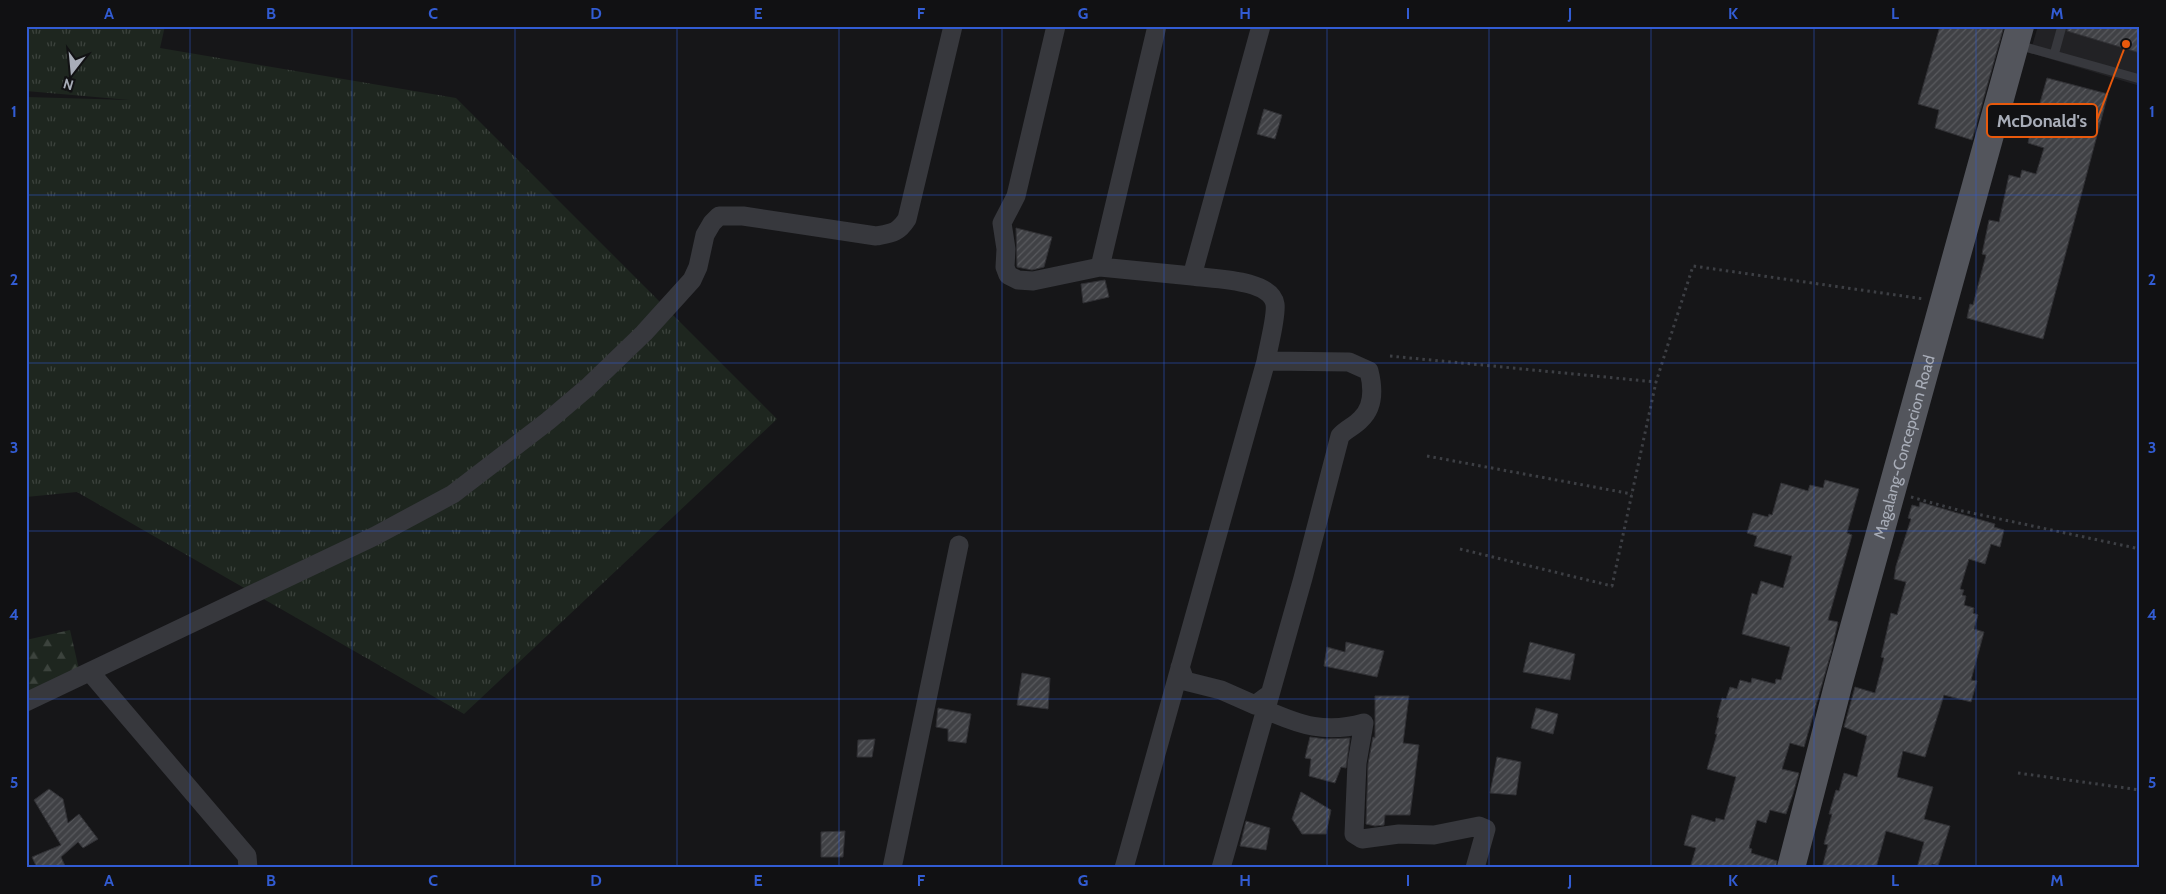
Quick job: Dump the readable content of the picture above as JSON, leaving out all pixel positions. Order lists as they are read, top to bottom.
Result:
{
  "streets": {
    "main road": ["Magalang-Concepcion Road"]
  },
  "places": ["McDonald's"],
  "north": "bottom",
  "grid": {
    "columns": [
      "A",
      "B",
      "C",
      "D",
      "E",
      "F",
      "G",
      "H",
      "I",
      "J",
      "K",
      "L",
      "M"
    ],
    "rows": [
      "1",
      "2",
      "3",
      "4",
      "5"
    ]
  }
}
